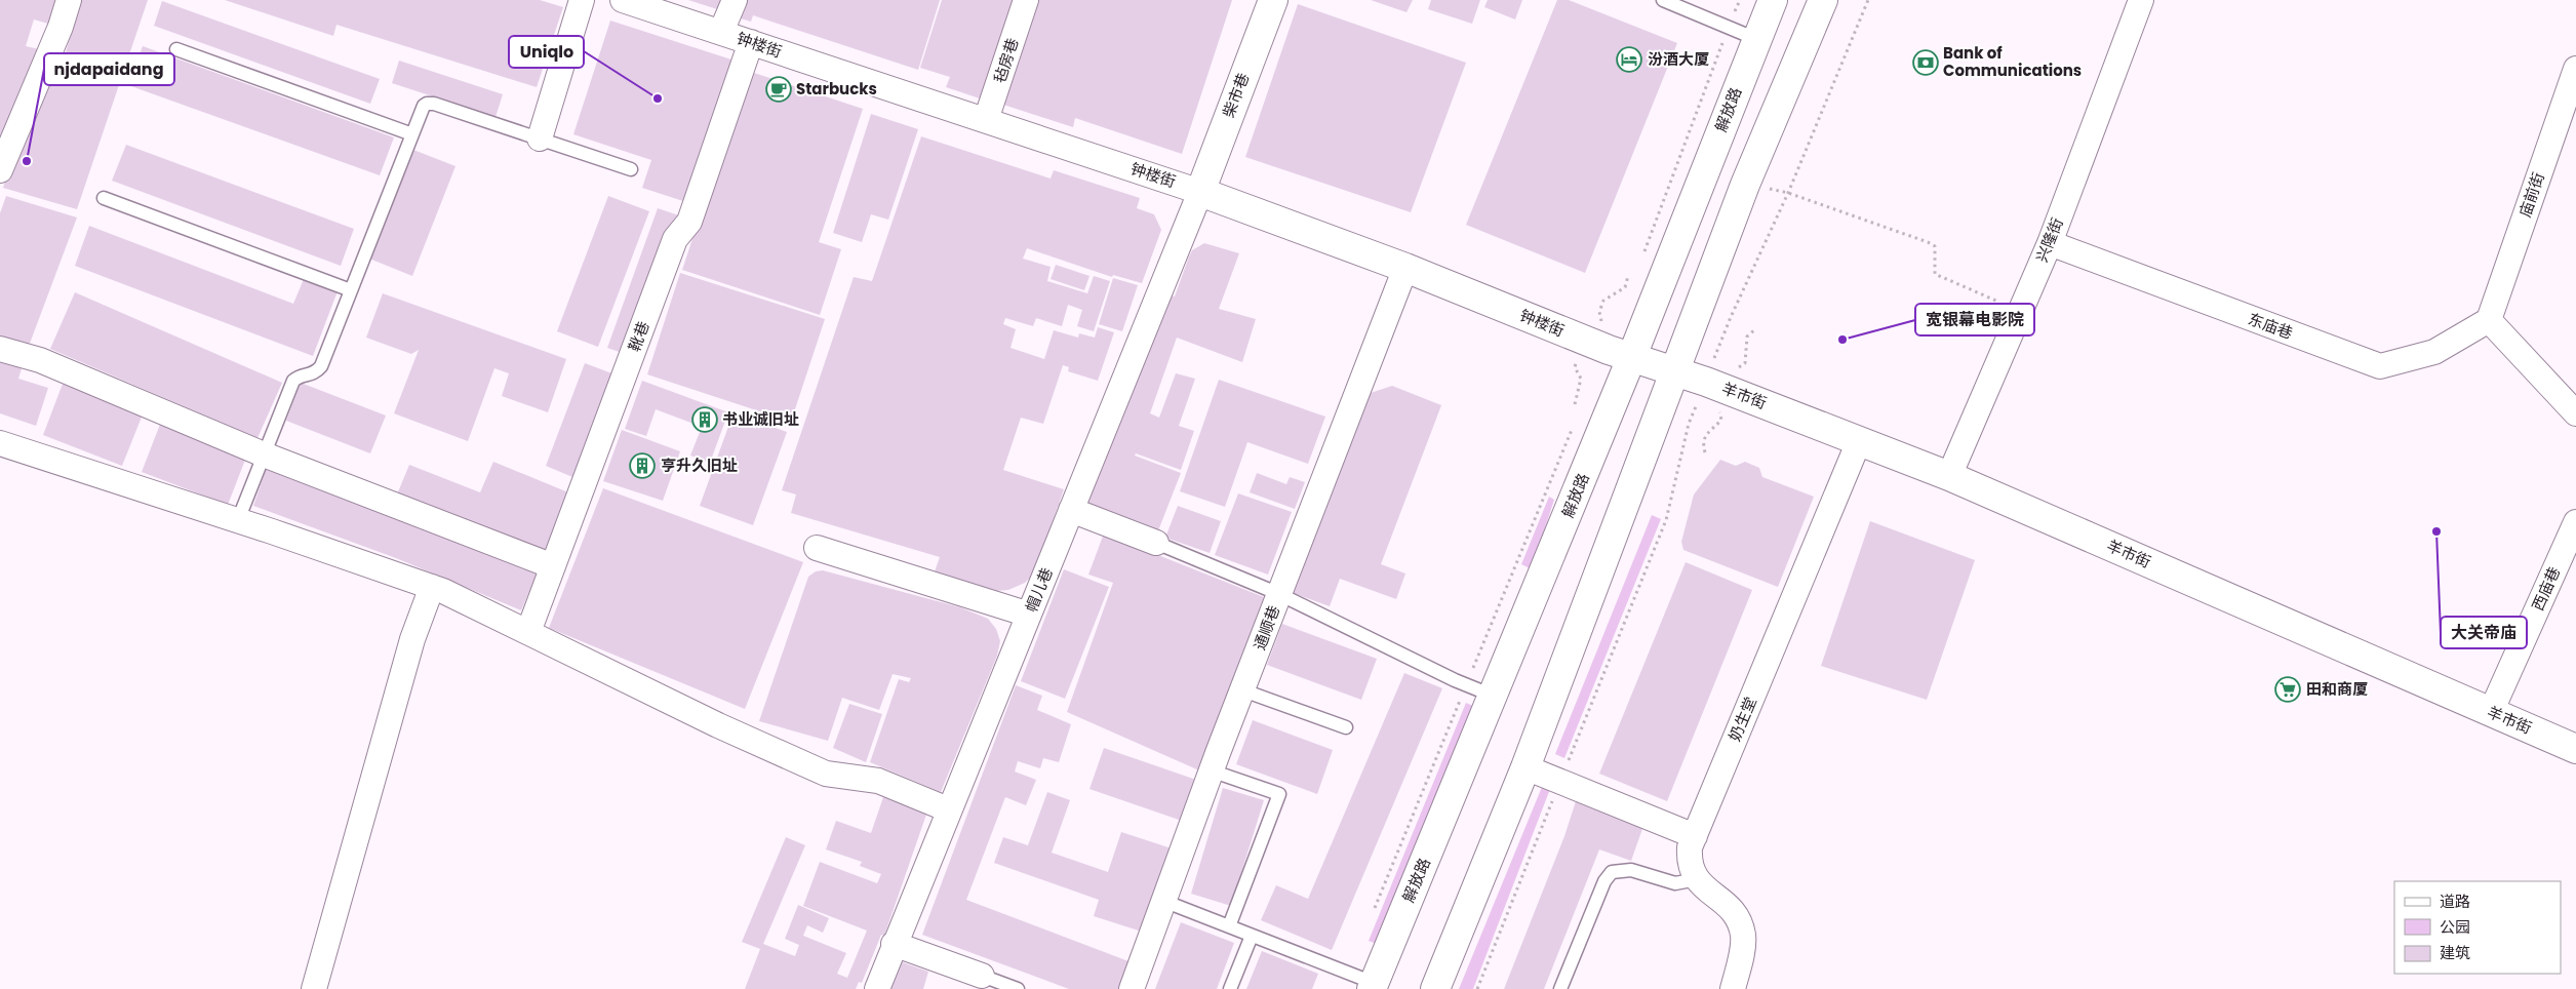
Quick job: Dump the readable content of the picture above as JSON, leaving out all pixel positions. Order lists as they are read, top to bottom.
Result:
{
  "streets": {
    "main road": [
      "钟楼街",
      "柴市巷",
      "解放路",
      "羊市街"
    ],
    "street": [
      "毡房巷",
      "庙前街",
      "兴隆街",
      "东庙巷",
      "靴巷",
      "西庙巷",
      "帽儿巷",
      "通顺巷",
      "奶生堂"
    ]
  },
  "crossings": [
    ["钟楼街", "毡房巷"],
    ["钟楼街", "柴市巷"],
    ["钟楼街", "解放路"],
    ["钟楼街", "靴巷"],
    ["钟楼街", "羊市街"],
    ["钟楼街", "帽儿巷"],
    ["钟楼街", "通顺巷"],
    ["柴市巷", "帽儿巷"],
    ["庙前街", "东庙巷"],
    ["兴隆街", "东庙巷"],
    ["兴隆街", "羊市街"],
    ["羊市街", "西庙巷"],
    ["羊市街", "奶生堂"]
  ],
  "places": {
    "hotel": ["汾酒大厦"],
    "bank": ["Bank of Communications"],
    "cafe": ["Starbucks"],
    "other": [
      "Uniqlo",
      "njdapaidang",
      "宽银幕电影院",
      "大关帝庙"
    ],
    "building": ["书业诚旧址", "亨升久旧址"],
    "supermarket": ["田和商厦"]
  },
  "legend": ["道路", "公园", "建筑"]
}
